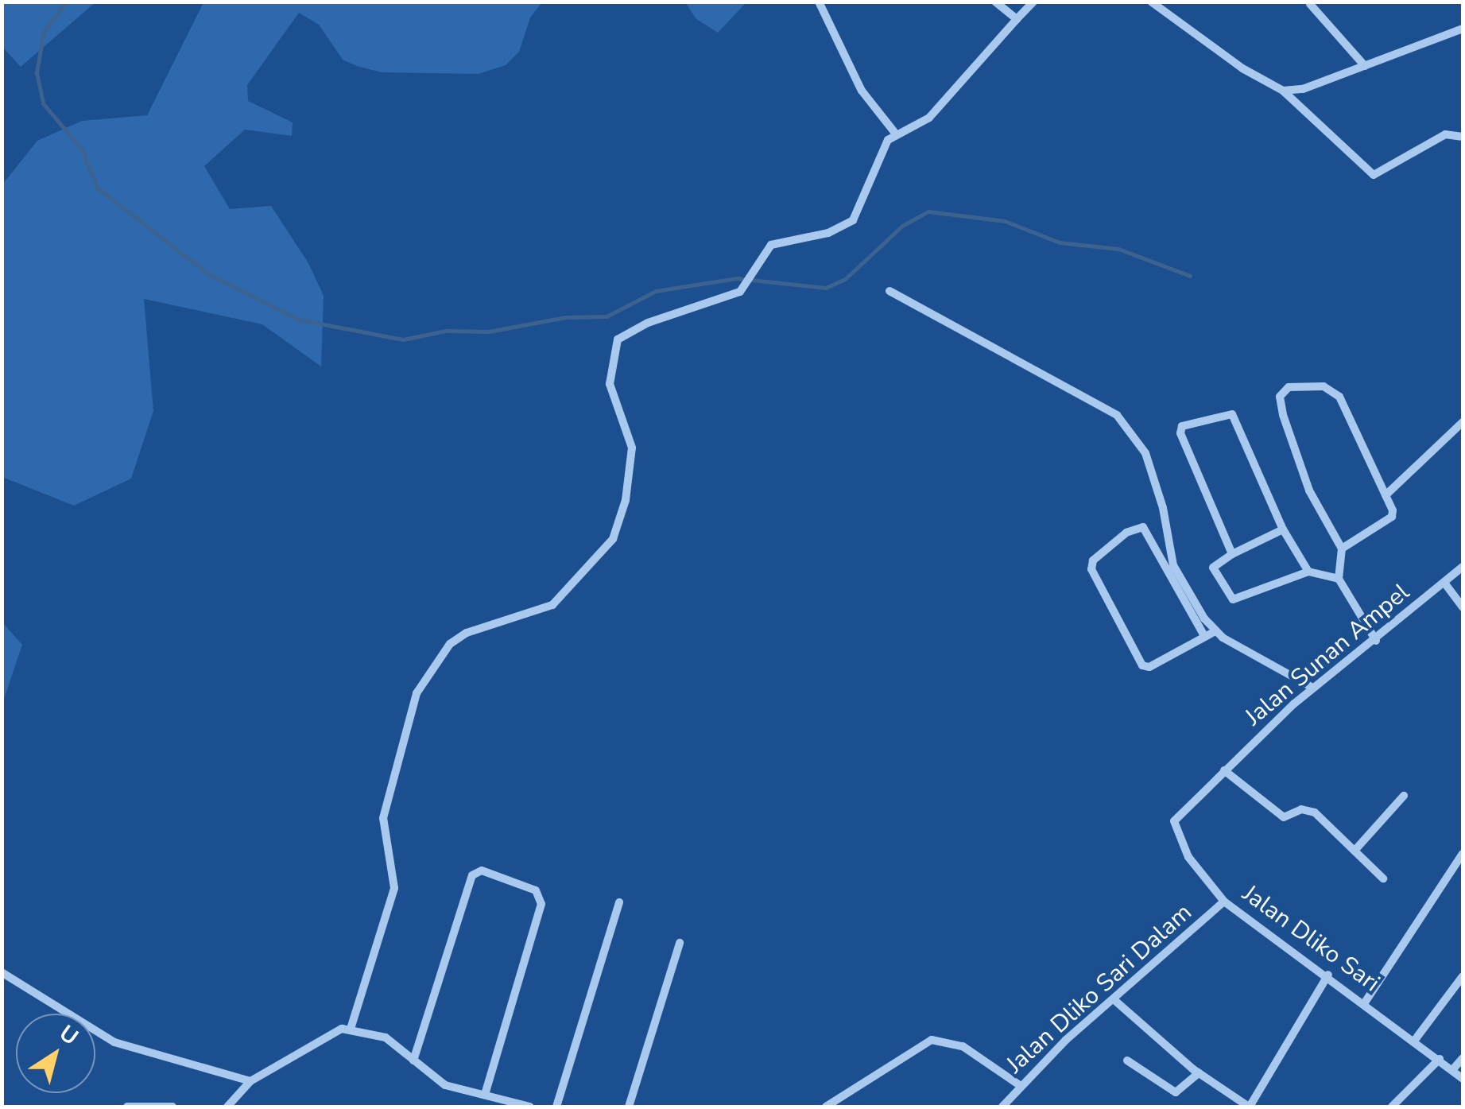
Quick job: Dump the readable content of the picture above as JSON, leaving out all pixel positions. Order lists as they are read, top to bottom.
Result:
{
  "streets": {
    "street": ["Jalan Sunan Ampel", "Jalan Dliko Sari", "Jalan Dliko Sari Dalam"]
  },
  "crossings": [
    ["Jalan Sunan Ampel", "Jalan Dliko Sari"],
    ["Jalan Dliko Sari", "Jalan Dliko Sari Dalam"]
  ],
  "north": "top right"
}
